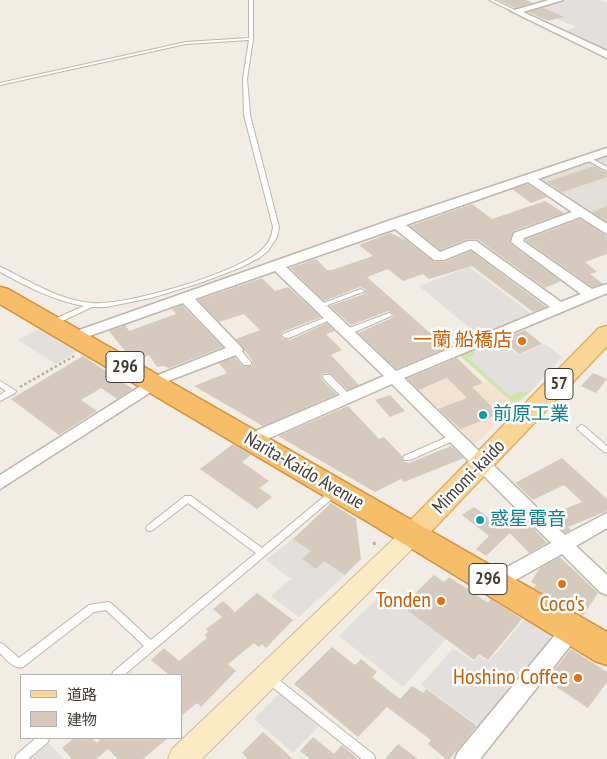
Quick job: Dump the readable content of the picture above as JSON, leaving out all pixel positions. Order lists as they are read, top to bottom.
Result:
{
  "streets": {
    "highway": ["296", "Narita-Kaido Avenue"],
    "main road": ["57", "Mimomi-kaido"]
  },
  "crossings": [
    ["Narita-Kaido Avenue", "Mimomi-kaido"]
  ],
  "places": [
    "一蘭 船橋店",
    "前原工業",
    "惑星電音",
    "Coco's",
    "Tonden",
    "Hoshino Coffee"
  ],
  "legend": ["道路", "建物"]
}
